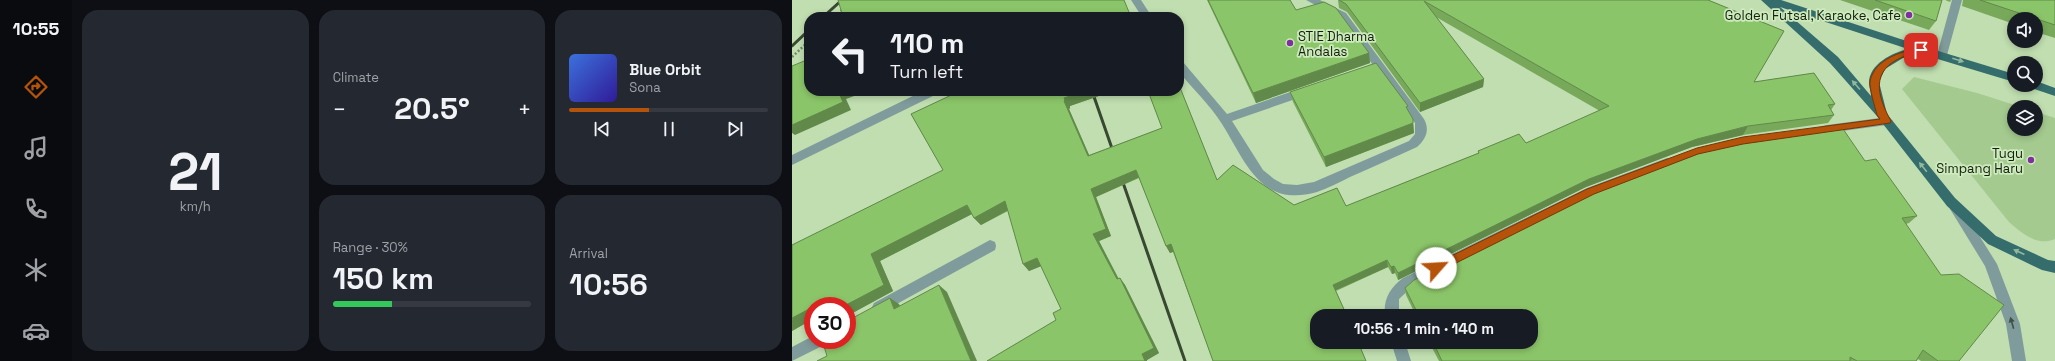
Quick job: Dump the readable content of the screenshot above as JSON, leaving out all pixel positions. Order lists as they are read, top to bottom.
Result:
{
  "places": ["Golden Futsal, Karaoke, Cafe", "STIE Dharma Andalas", "Tugu Simpang Haru"],
  "page": {
    "tabs": "10:55",
    "tile": [
      ["21", "km/h"],
      "Climate",
      ["Range · 30%", "150 km"],
      ["Arrival", "10:56"]
    ],
    "turn": ["110 m", "Turn left"],
    "song": ["Blue Orbit", "Sona"],
    "heat": ["−", "20.5°", "+"],
    "limit": "30",
    "trip": "10:56 · 1 min · 140 m"
  }
}
